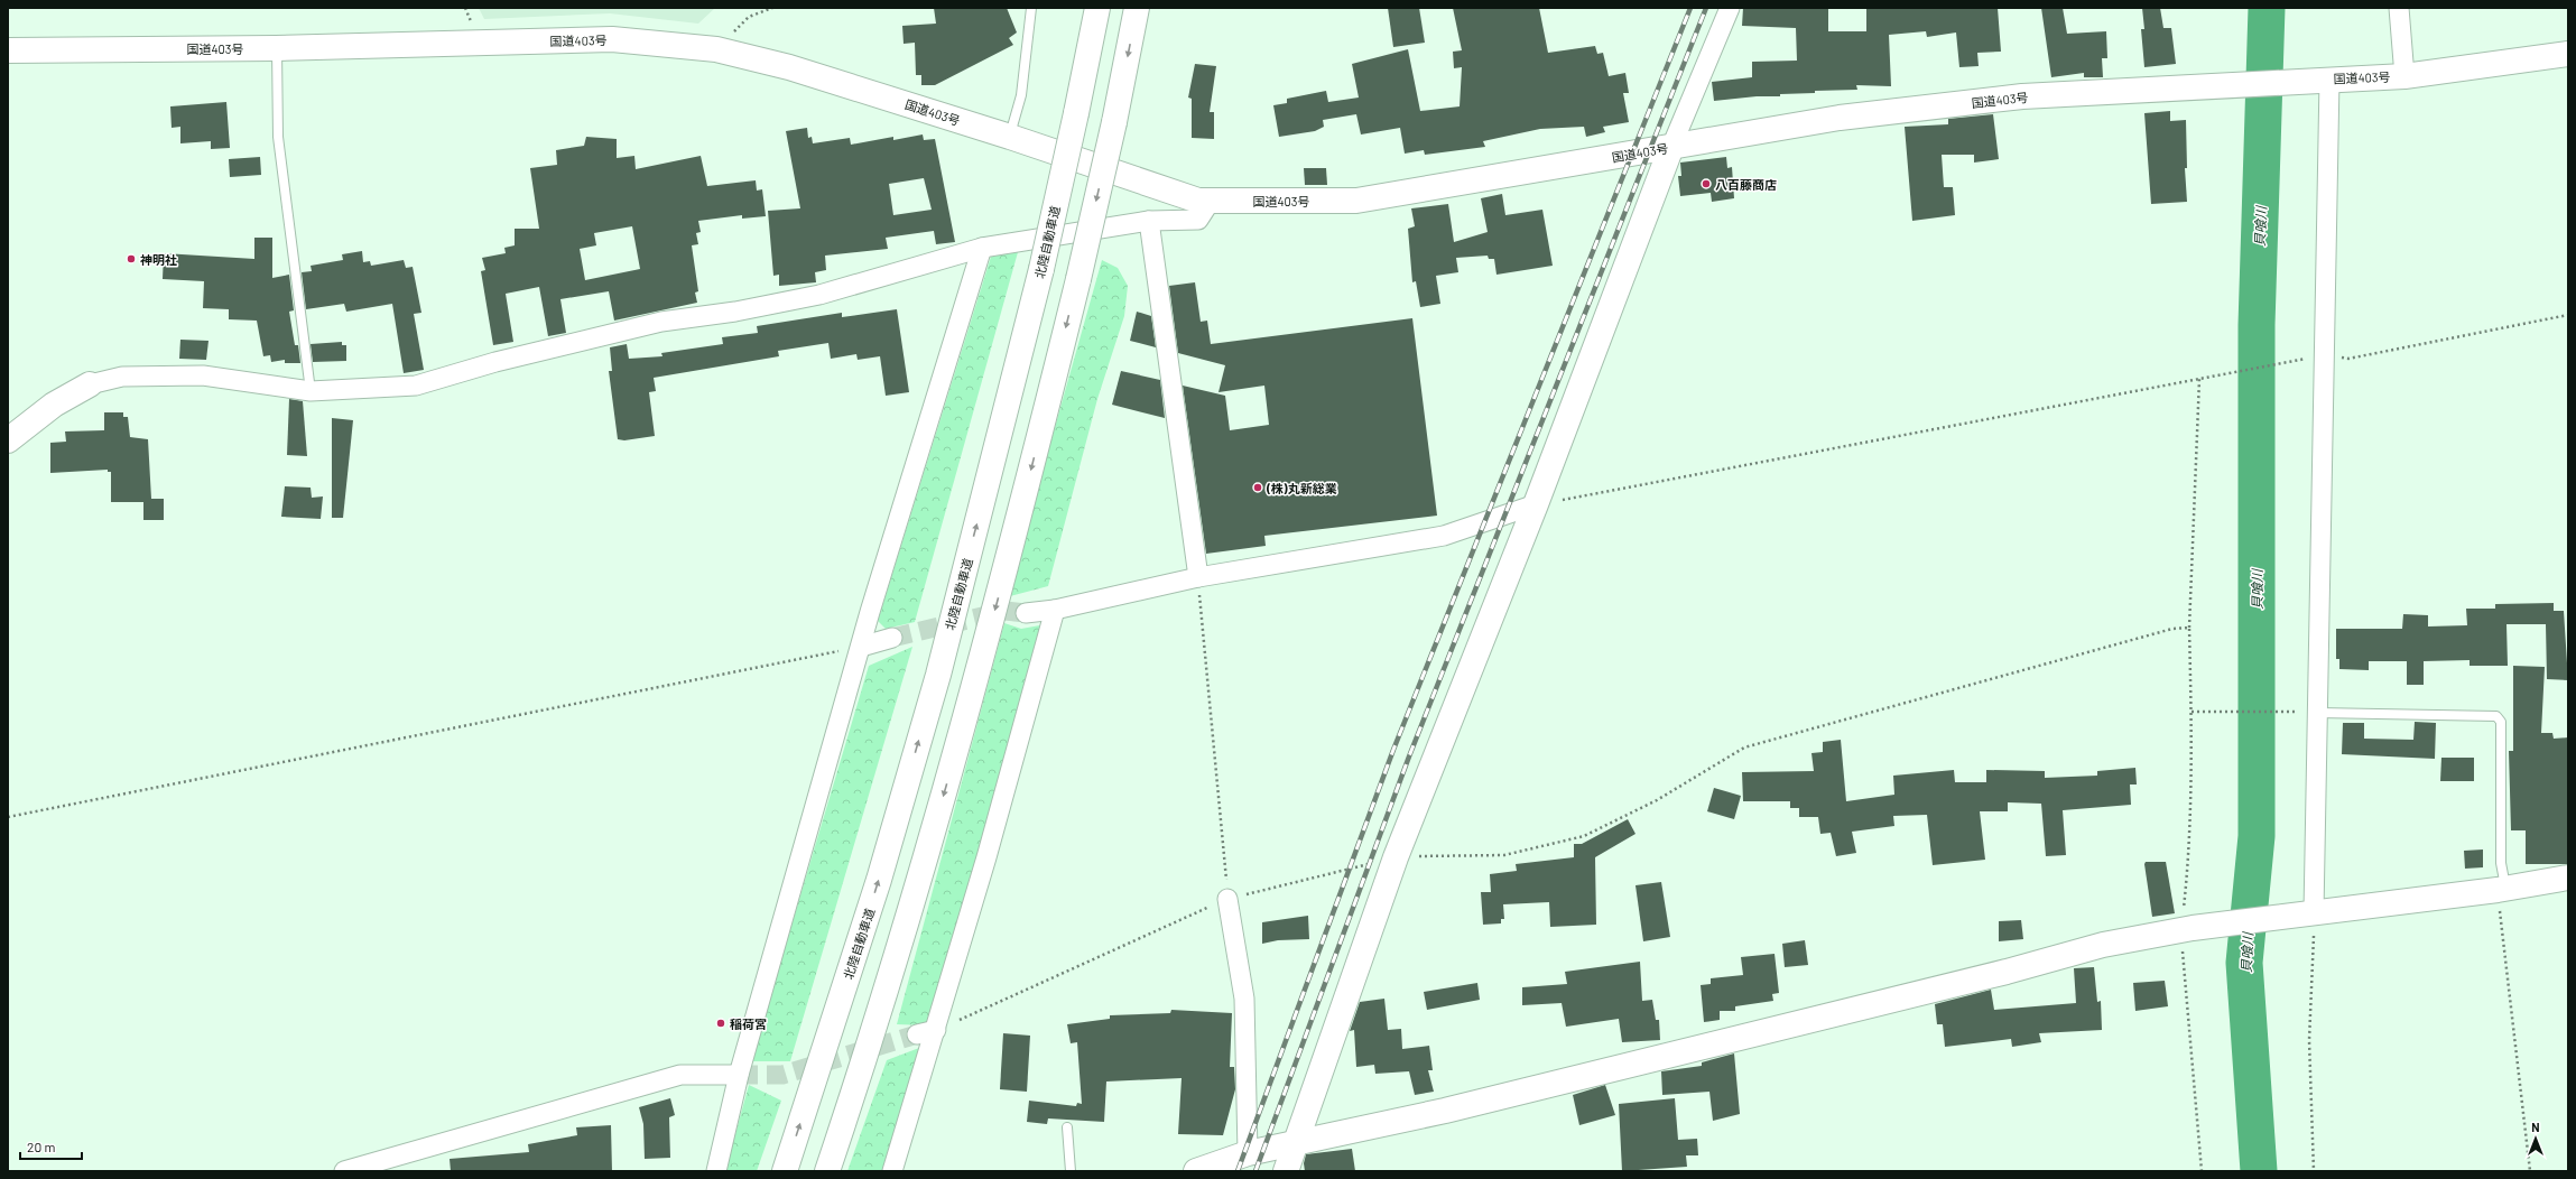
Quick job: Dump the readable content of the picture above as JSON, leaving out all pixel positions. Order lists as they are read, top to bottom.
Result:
{
  "streets": {
    "main road": ["国道403号", "北陸自動車道"]
  },
  "water": ["貝喰川"],
  "places": [
    "八百藤商店",
    "神明社",
    "(株)丸新総業",
    "稲荷宮"
  ],
  "scale_bar": "20 m",
  "north": "top"
}
